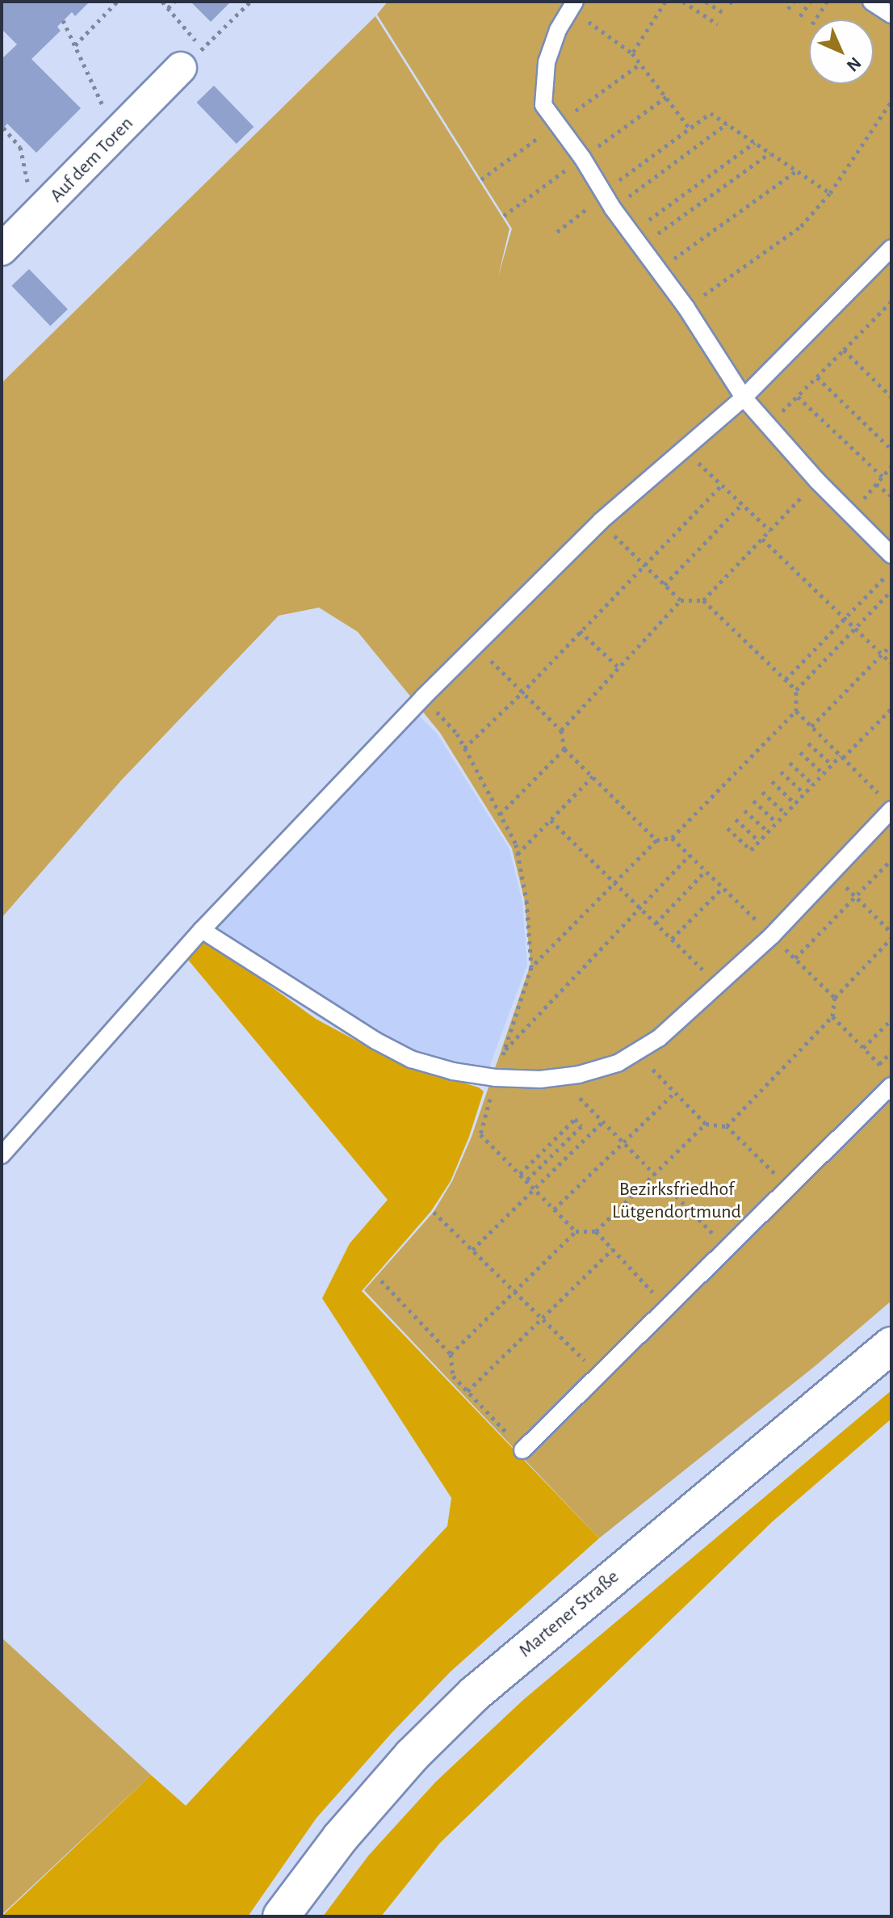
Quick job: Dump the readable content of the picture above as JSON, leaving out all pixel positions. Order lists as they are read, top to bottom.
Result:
{
  "streets": {
    "street": ["Auf dem Toren", "Martener Straße"]
  },
  "parks": ["Bezirksfriedhof Lütgendortmund"],
  "north": "bottom right"
}
